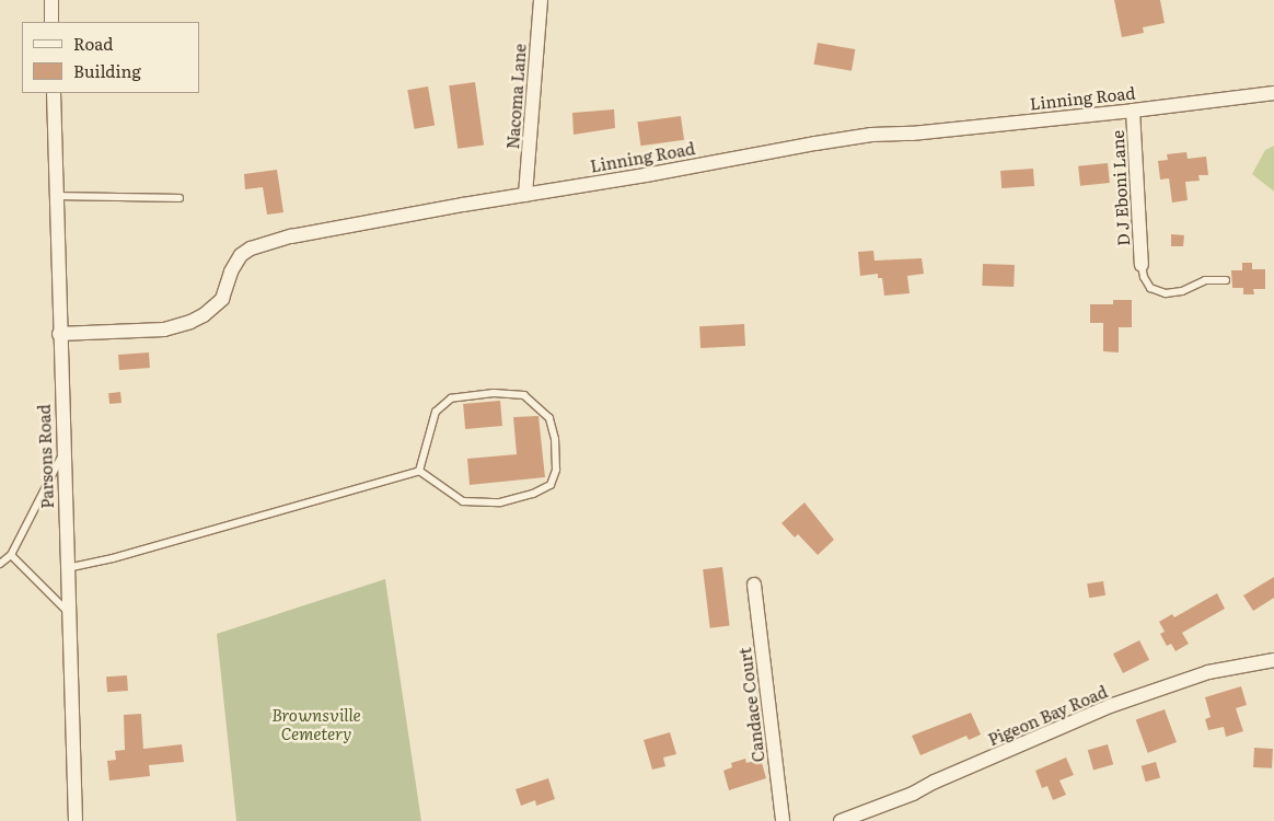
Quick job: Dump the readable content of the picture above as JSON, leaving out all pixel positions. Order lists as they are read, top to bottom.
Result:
{
  "streets": {
    "street": [
      "Nacoma Lane",
      "Linning Road",
      "D J Eboni Lane",
      "Parsons Road",
      "Candace Court",
      "Pigeon Bay Road"
    ]
  },
  "crossings": [
    ["Nacoma Lane", "Linning Road"],
    ["Linning Road", "D J Eboni Lane"],
    ["Linning Road", "Parsons Road"]
  ],
  "parks": ["Brownsville Cemetery"],
  "legend": ["Road", "Building"]
}
